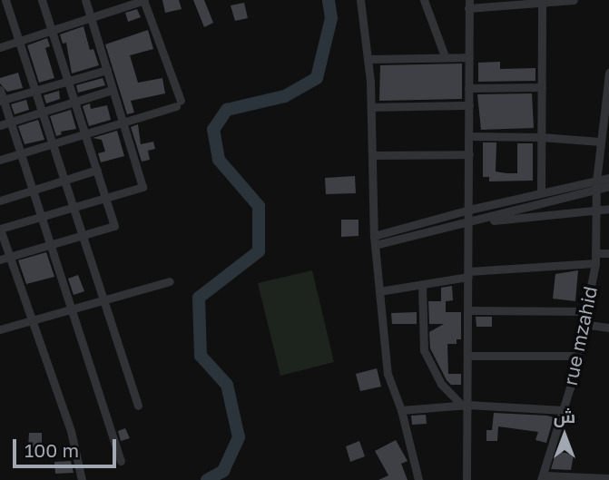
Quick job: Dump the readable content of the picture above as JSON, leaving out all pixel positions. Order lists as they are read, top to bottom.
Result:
{
  "streets": {
    "street": ["rue mzahid"]
  },
  "scale_bar": "100 m",
  "north": "top"
}
